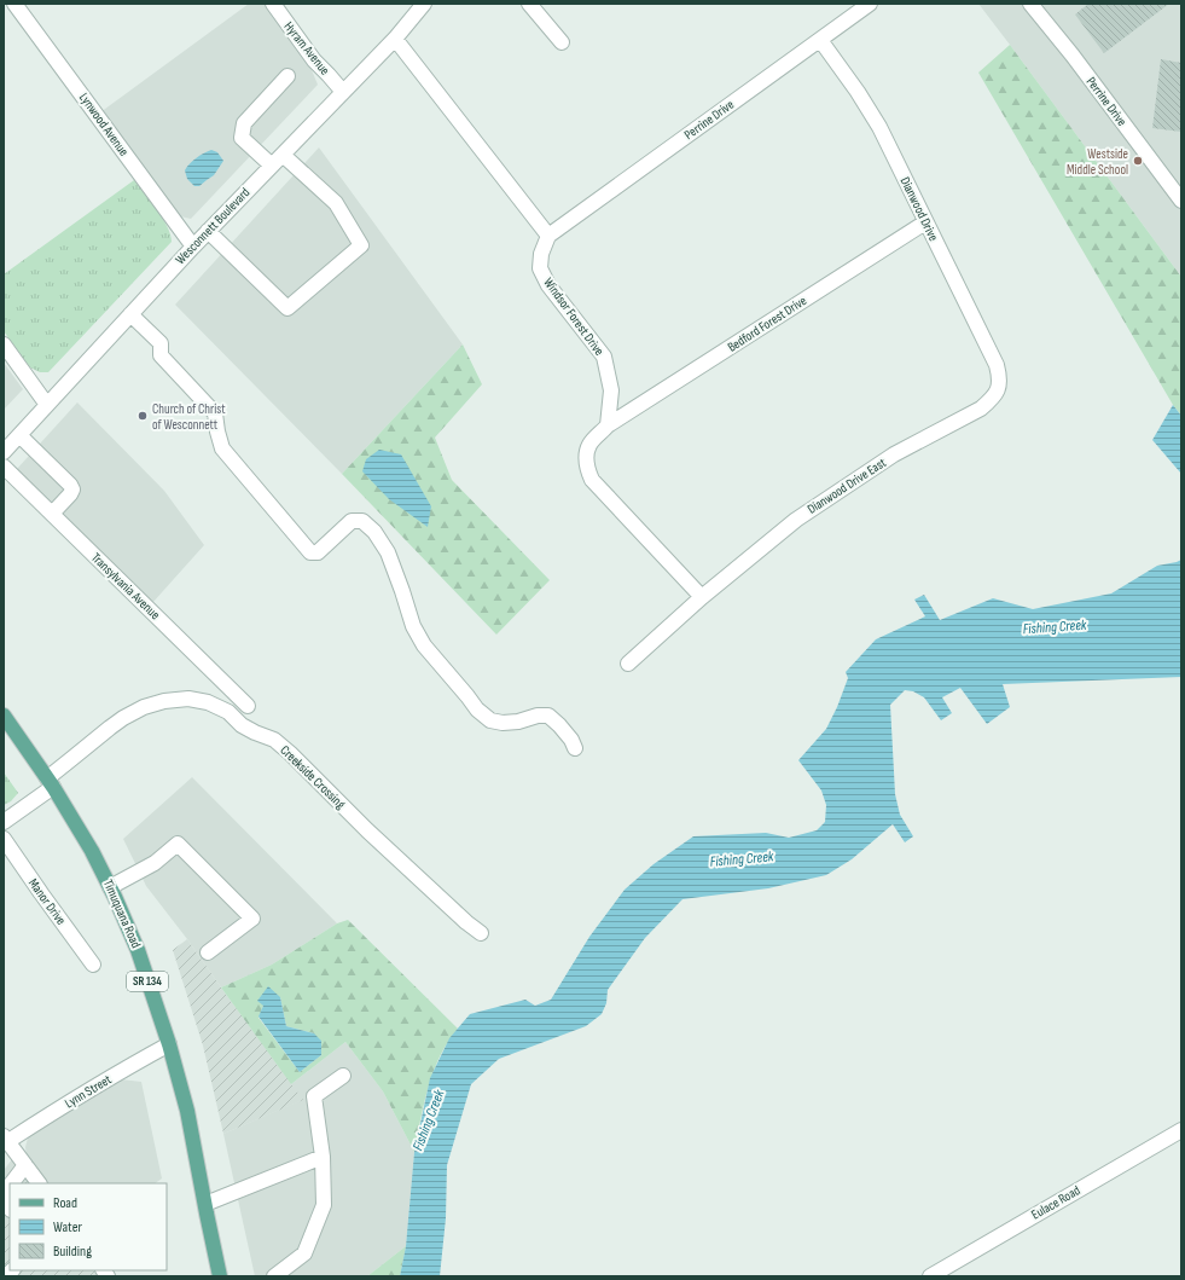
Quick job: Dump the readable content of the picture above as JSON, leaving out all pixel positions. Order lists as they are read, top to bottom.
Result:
{
  "streets": {
    "main road": ["Timuquana Road", "SR 134"],
    "street": [
      "Hyram Avenue",
      "Perrine Drive",
      "Lynwood Avenue",
      "Dianwood Drive",
      "Wesconnett Boulevard",
      "Windsor Forest Drive",
      "Bedford Forest Drive",
      "Dianwood Drive East",
      "Transylvania Avenue",
      "Creekside Crossing",
      "Manor Drive",
      "Lynn Street",
      "Eulace Road"
    ]
  },
  "crossings": [
    ["Hyram Avenue", "Wesconnett Boulevard"],
    ["Perrine Drive", "Dianwood Drive"],
    ["Perrine Drive", "Windsor Forest Drive"],
    ["Lynwood Avenue", "Wesconnett Boulevard"],
    ["Dianwood Drive", "Bedford Forest Drive"],
    ["Dianwood Drive", "Dianwood Drive East"],
    ["Windsor Forest Drive", "Bedford Forest Drive"],
    ["Creekside Crossing", "Timuquana Road"],
    ["Timuquana Road", "Lynn Street"]
  ],
  "water": ["Fishing Creek"],
  "places": ["Westside Middle School", "Church of Christ of Wesconnett"],
  "legend": ["Road", "Water", "Building"]
}
